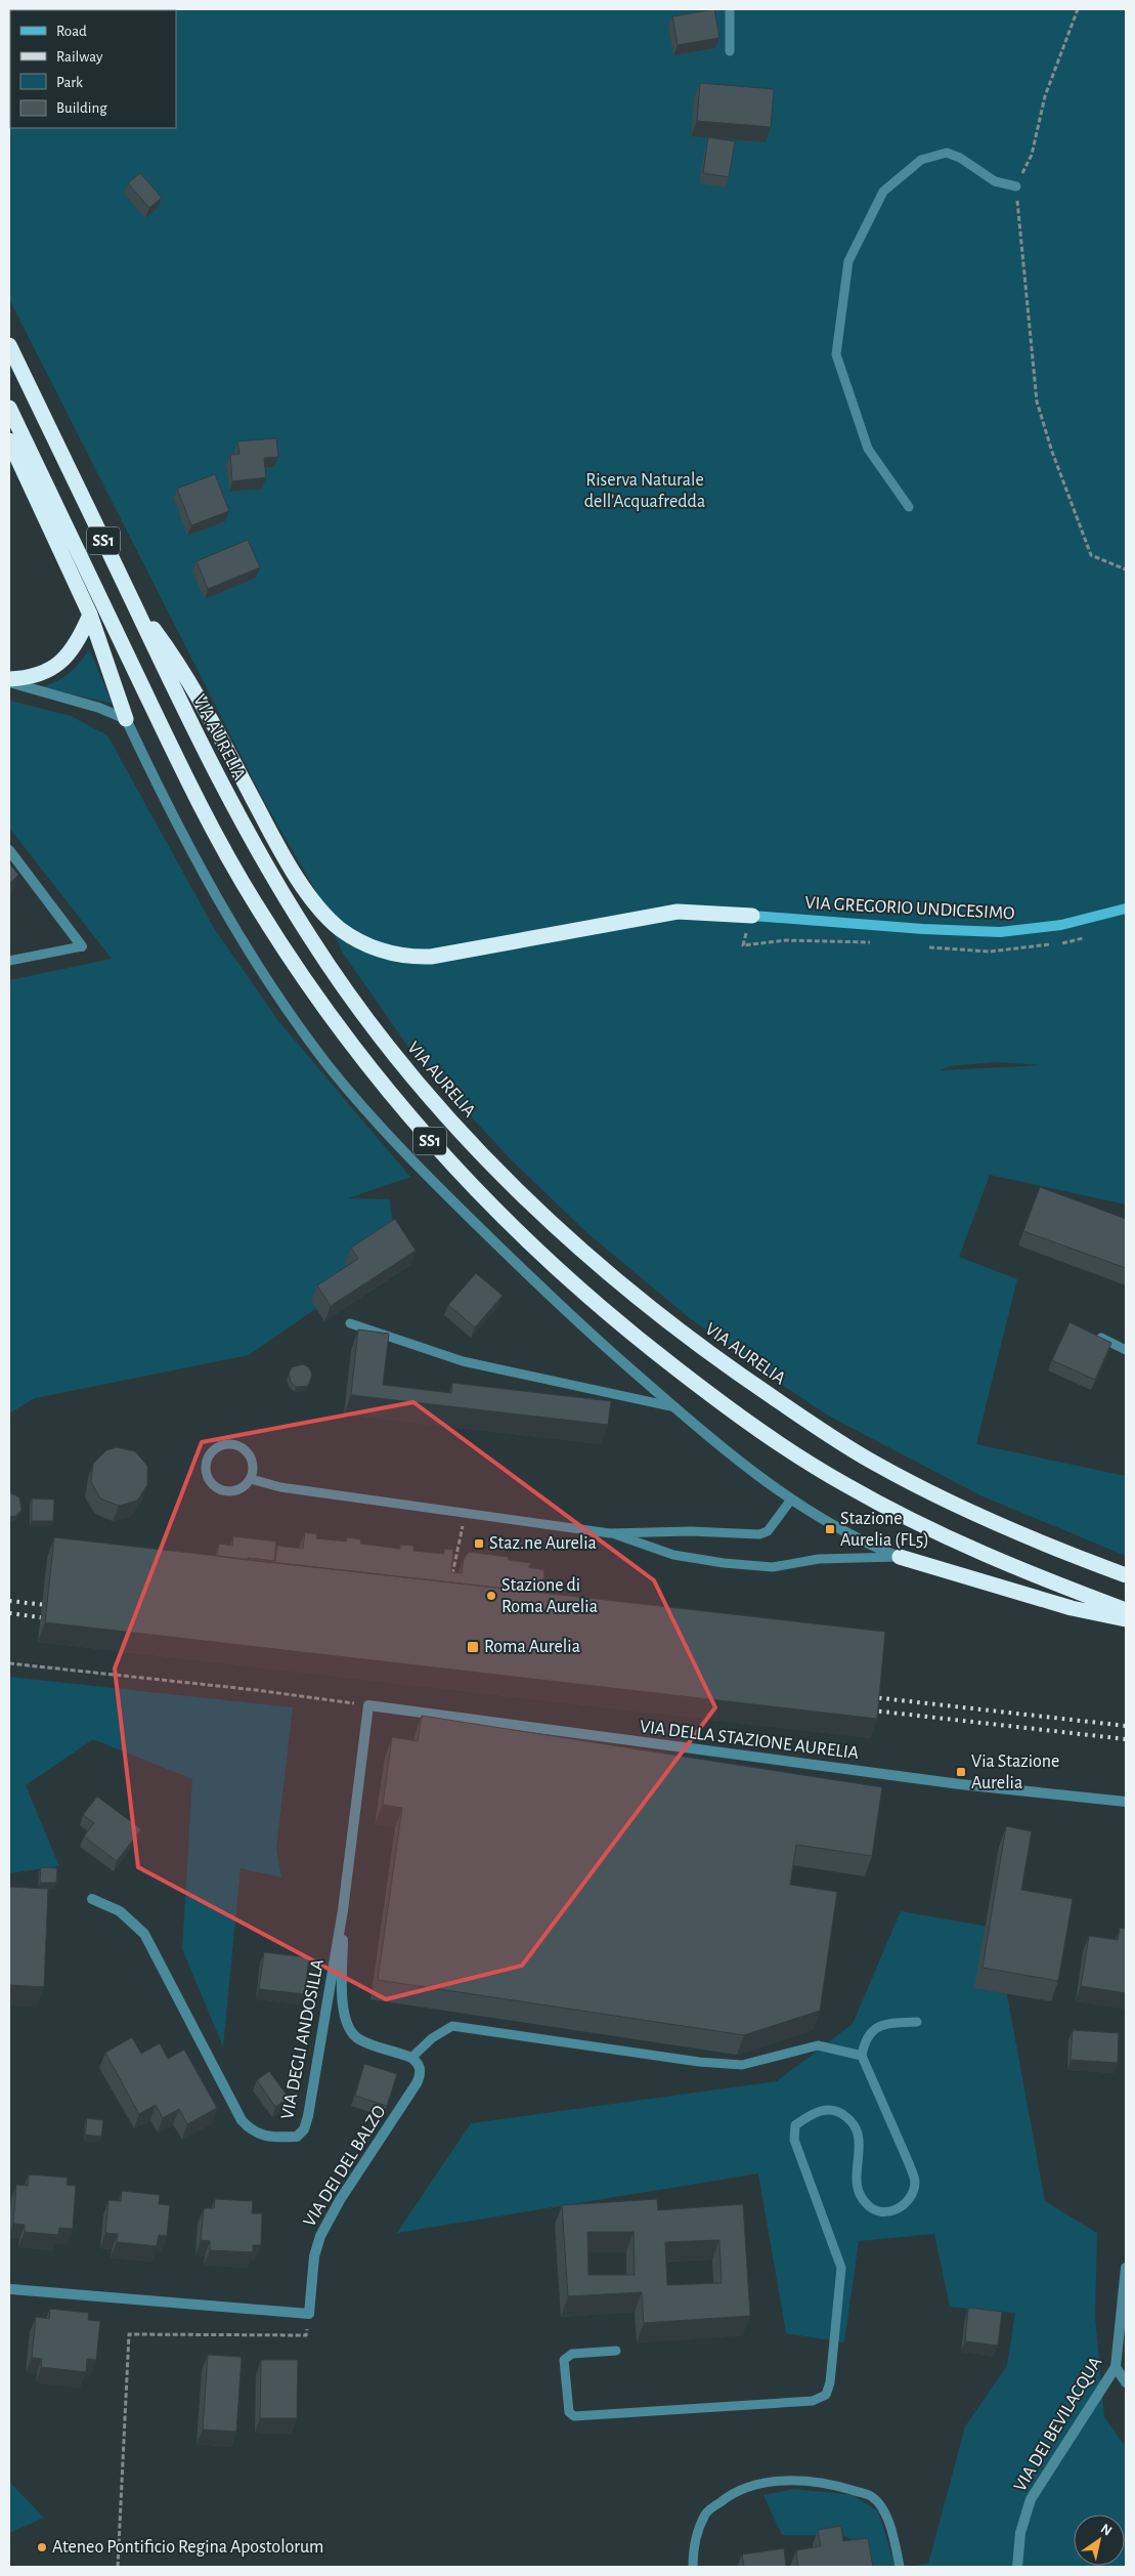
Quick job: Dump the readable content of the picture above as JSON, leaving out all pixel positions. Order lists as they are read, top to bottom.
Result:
{
  "streets": {
    "highway": ["SS1", "VIA AURELIA"],
    "street": [
      "VIA GREGORIO UNDICESIMO",
      "VIA DELLA STAZIONE AURELIA",
      "VIA DEGLI ANDOSILLA",
      "VIA DEI DEL BALZO",
      "VIA DEI BEVILACQUA"
    ]
  },
  "crossings": [
    ["VIA DELLA STAZIONE AURELIA", "VIA DEGLI ANDOSILLA"]
  ],
  "parks": ["Riserva Naturale dell'Acquafredda"],
  "places": {
    "transit": [
      "Stazione Aurelia (FL5)",
      "Staz.ne Aurelia",
      "Roma Aurelia",
      "Via Stazione Aurelia"
    ],
    "other": ["Stazione di Roma Aurelia", "Ateneo Pontificio Regina Apostolorum"]
  },
  "legend": [
    "Road",
    "Railway",
    "Park",
    "Building"
  ],
  "north": "top right"
}
